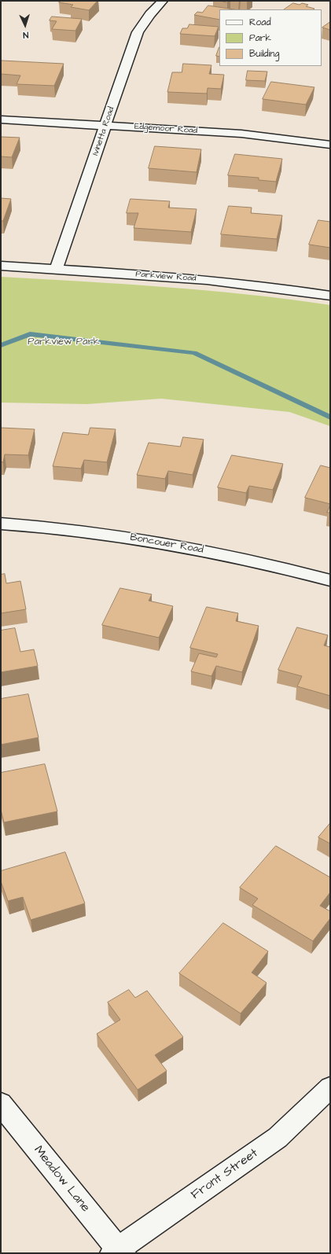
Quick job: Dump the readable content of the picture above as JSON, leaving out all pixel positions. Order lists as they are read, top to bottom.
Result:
{
  "streets": {
    "street": [
      "Edgemoor Road",
      "Ivinetta Road",
      "Parkview Road",
      "Boncouer Road",
      "Front Street",
      "Meadow Lane"
    ]
  },
  "crossings": [
    ["Edgemoor Road", "Ivinetta Road"],
    ["Ivinetta Road", "Parkview Road"],
    ["Front Street", "Meadow Lane"]
  ],
  "parks": ["Parkview Park"],
  "legend": ["Road", "Park", "Building"],
  "north": "bottom"
}
